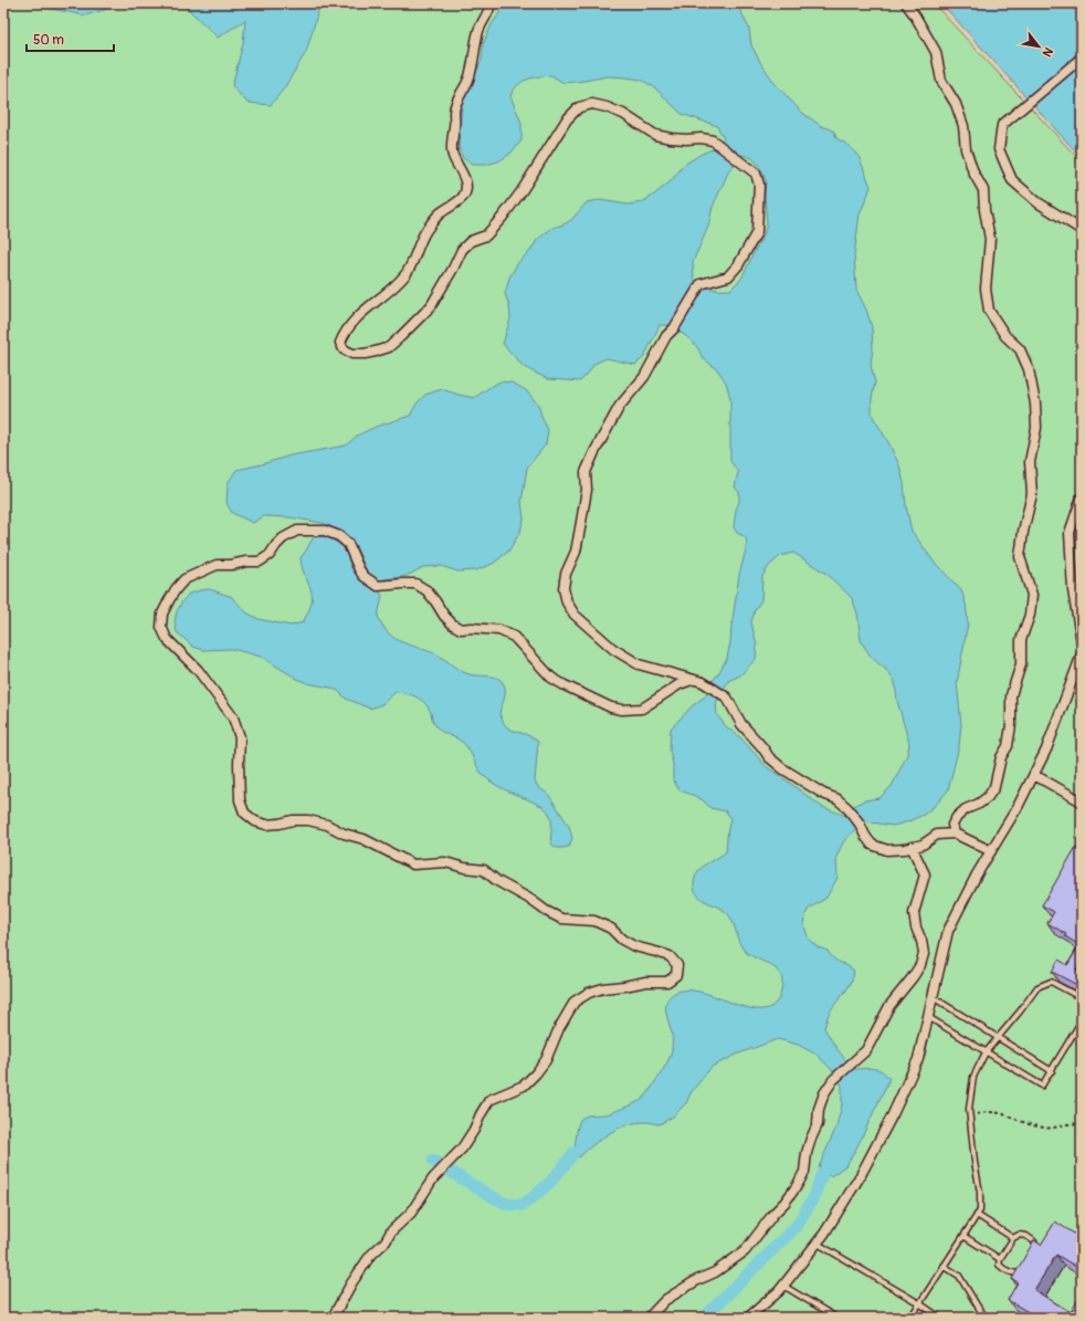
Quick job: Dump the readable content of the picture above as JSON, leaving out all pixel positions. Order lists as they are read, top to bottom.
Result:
{
  "scale_bar": "50 m",
  "north": "bottom right"
}
